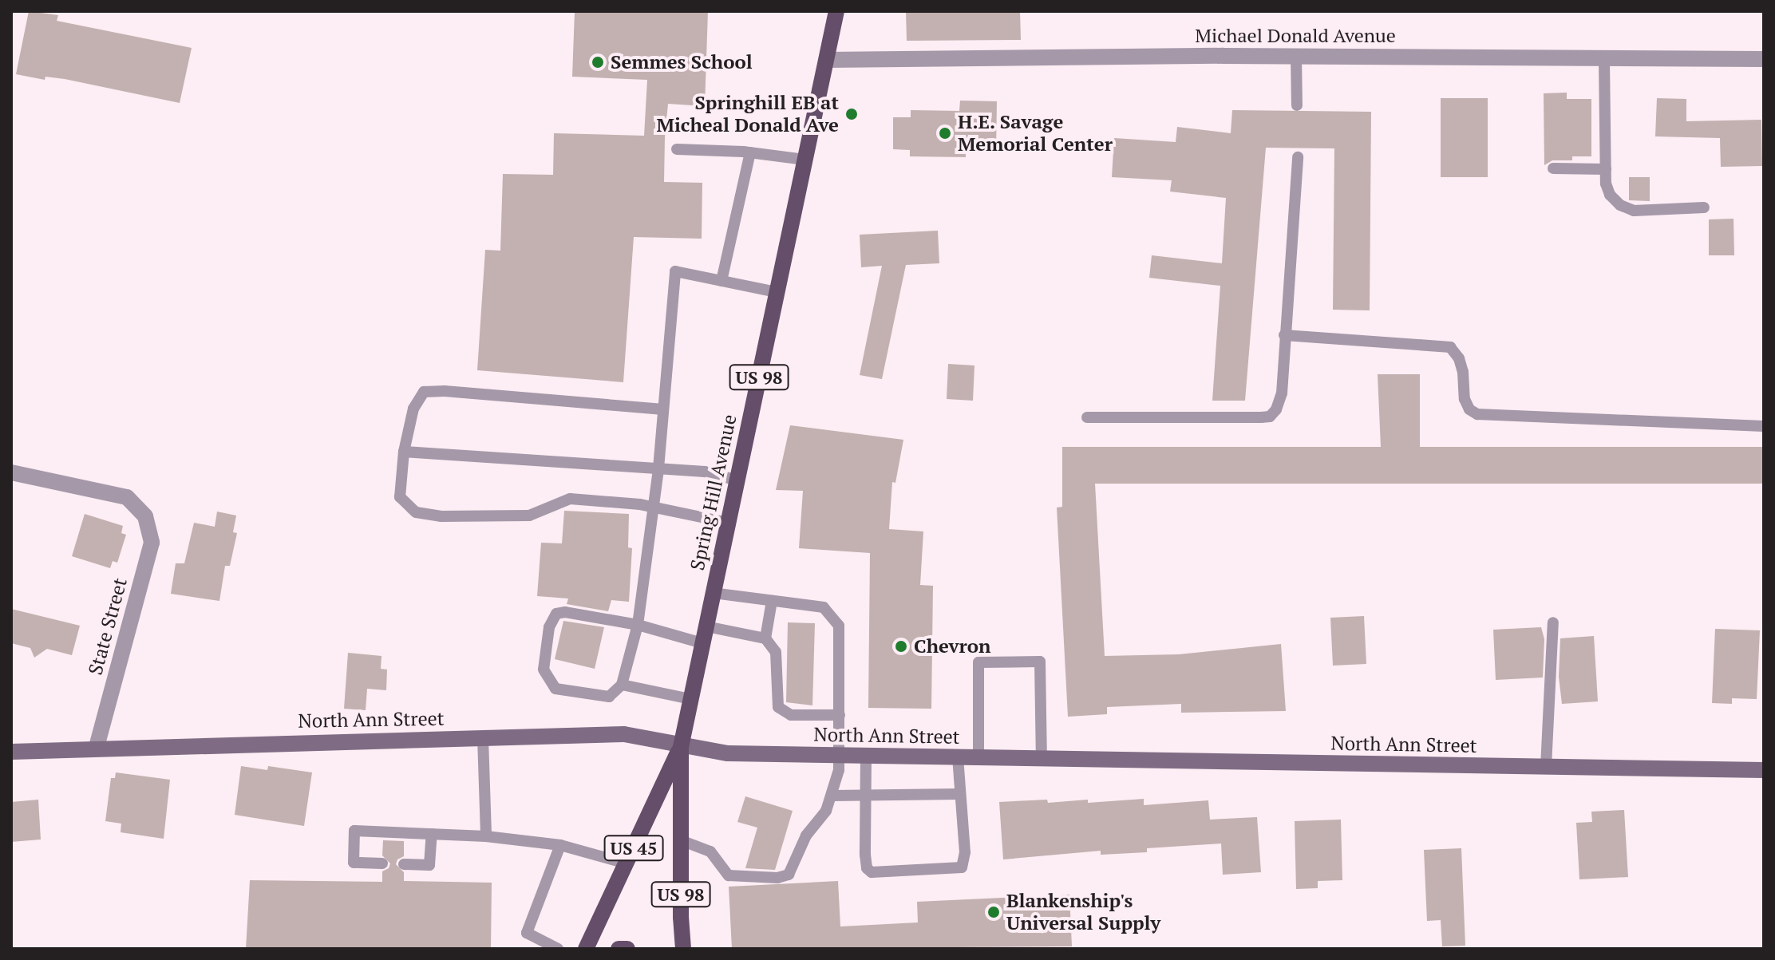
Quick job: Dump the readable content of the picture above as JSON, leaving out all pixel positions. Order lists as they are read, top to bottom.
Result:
{
  "streets": {
    "main road": ["US 98", "Spring Hill Avenue", "US 45"],
    "street": ["Michael Donald Avenue", "State Street", "North Ann Street"]
  },
  "crossings": [
    ["Michael Donald Avenue", "Spring Hill Avenue"],
    ["Spring Hill Avenue", "North Ann Street"],
    ["Spring Hill Avenue", "US 45"],
    ["State Street", "North Ann Street"],
    ["North Ann Street", "US 45"]
  ],
  "places": [
    "Semmes School",
    "Springhill EB at Micheal Donald Ave",
    "H.E. Savage Memorial Center",
    "Chevron",
    "Blankenship's Universal Supply"
  ]
}
